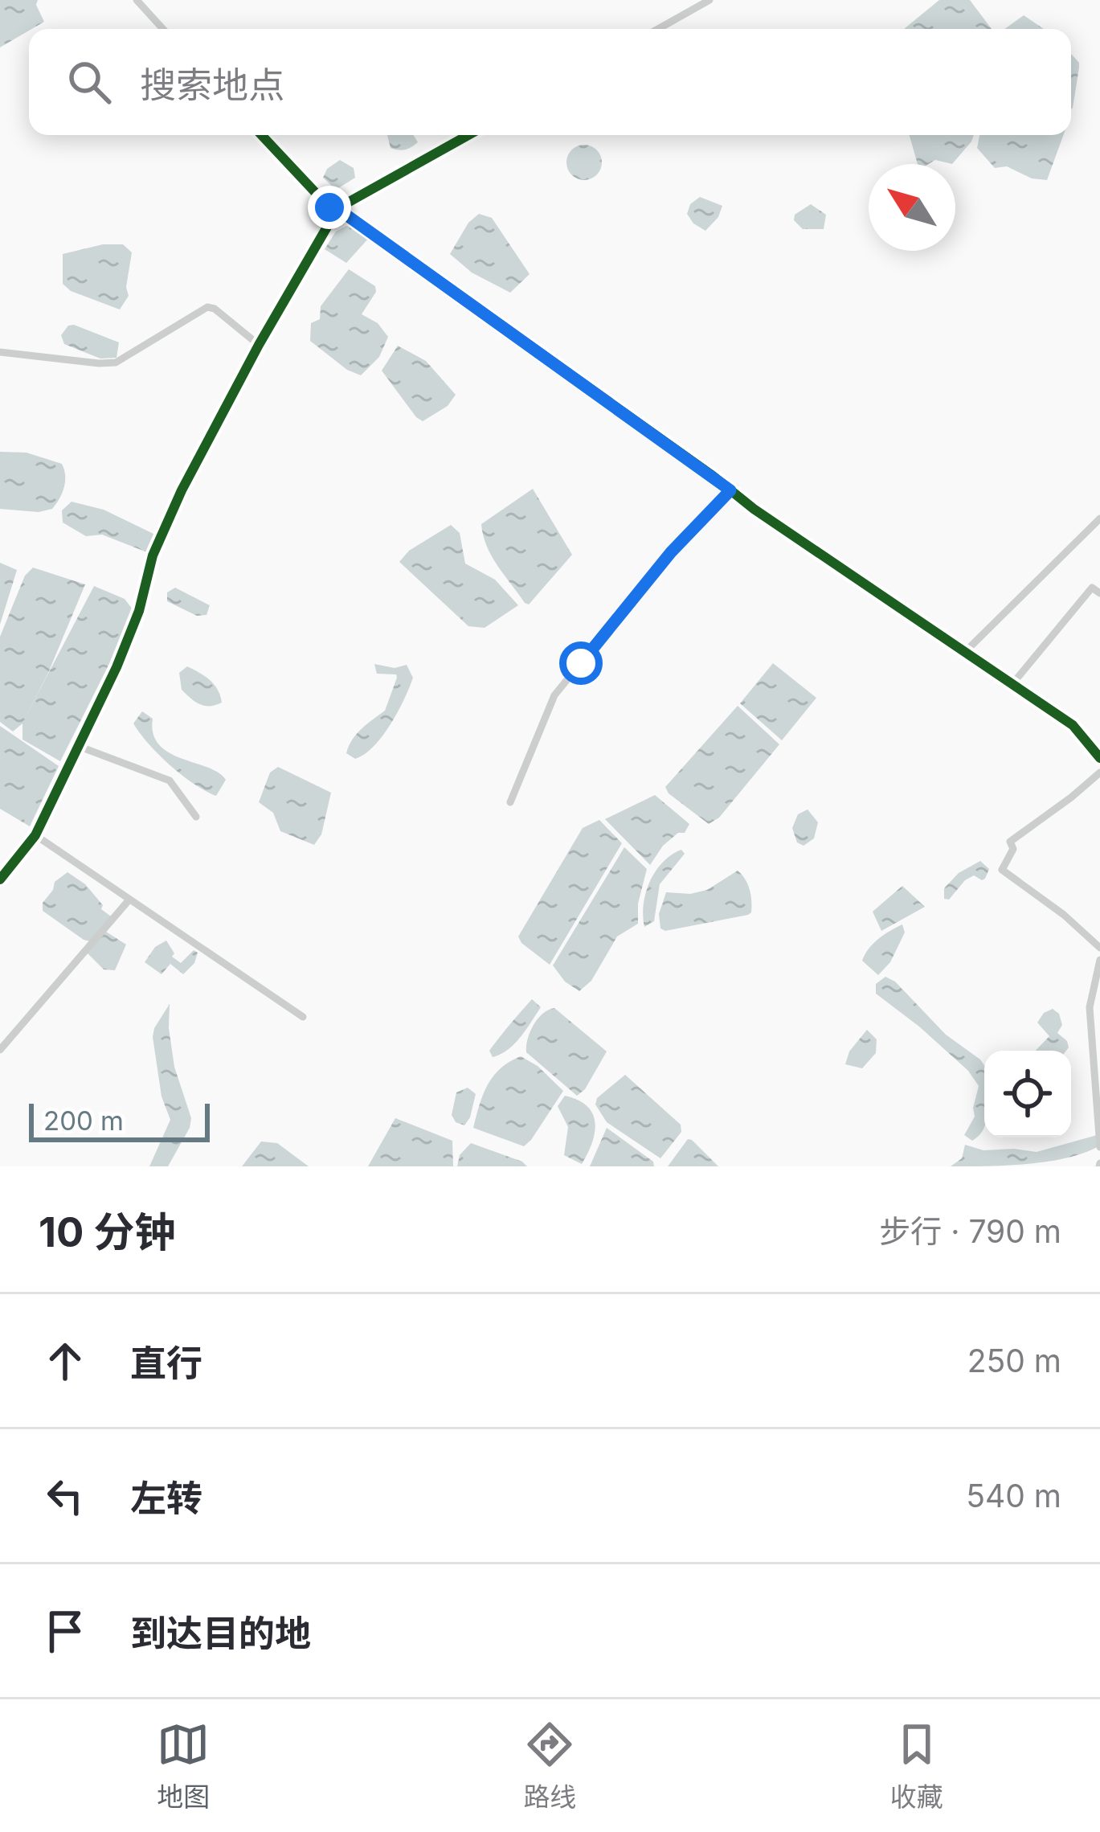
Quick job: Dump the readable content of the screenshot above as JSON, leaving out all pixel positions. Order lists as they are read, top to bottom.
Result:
{
  "scale_bar": "200 m",
  "north": "top left",
  "page": {
    "search": "搜索地点",
    "scale": "200 m",
    "heading": ["10 分钟", "步行 · 790 m"],
    "list": [
      ["直行", "250 m"],
      ["左转", "540 m"],
      "到达目的地"
    ],
    "nav": ["地图", "路线", "收藏"]
  }
}
